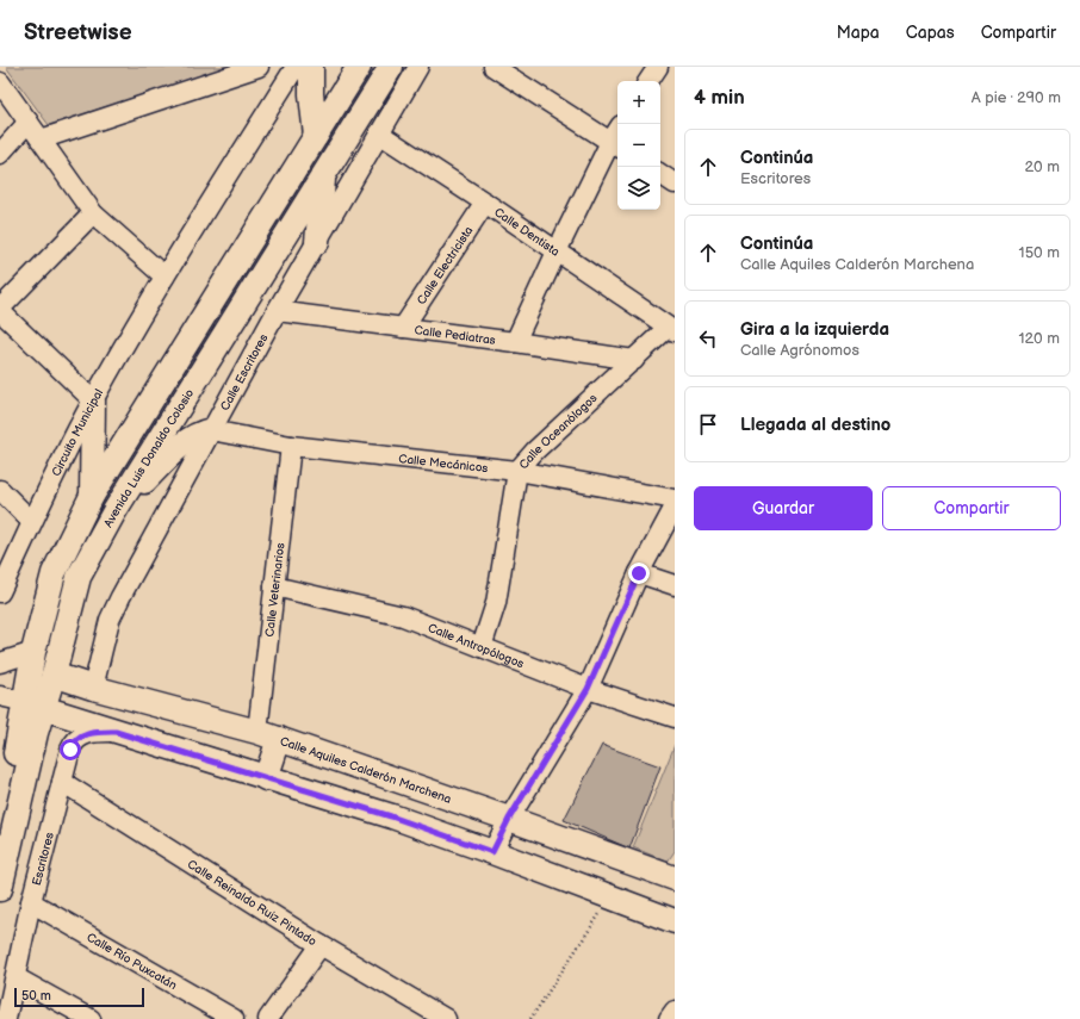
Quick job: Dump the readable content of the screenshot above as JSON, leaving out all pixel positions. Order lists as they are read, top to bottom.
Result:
{
  "streets": {
    "main road": ["Avenida Luis Donaldo Colosio", "Calle Aquiles Calderón Marchena"],
    "street": [
      "Calle Dentista",
      "Calle Electricista",
      "Calle Pediatras",
      "Calle Escritores",
      "Calle Oceanólogos",
      "Circuito Municipal",
      "Calle Mecánicos",
      "Calle Veterinarios",
      "Calle Antropólogos",
      "Escritores",
      "Calle Reinaldo Ruiz Pintado",
      "Calle Río Puxcatán"
    ]
  },
  "crossings": [
    ["Calle Dentista", "Calle Electricista"],
    ["Calle Dentista", "Calle Escritores"],
    ["Calle Dentista", "Calle Oceanólogos"],
    ["Calle Electricista", "Calle Pediatras"],
    ["Calle Pediatras", "Calle Escritores"],
    ["Calle Pediatras", "Calle Oceanólogos"],
    ["Calle Escritores", "Calle Mecánicos"],
    ["Calle Escritores", "Calle Aquiles Calderón Marchena"],
    ["Calle Oceanólogos", "Calle Mecánicos"],
    ["Calle Oceanólogos", "Calle Antropólogos"],
    ["Avenida Luis Donaldo Colosio", "Calle Aquiles Calderón Marchena"],
    ["Calle Mecánicos", "Calle Veterinarios"],
    ["Calle Veterinarios", "Calle Antropólogos"],
    ["Calle Veterinarios", "Calle Aquiles Calderón Marchena"],
    ["Escritores", "Calle Reinaldo Ruiz Pintado"],
    ["Escritores", "Calle Río Puxcatán"]
  ],
  "scale_bar": "50 m",
  "page": {
    "header": "Streetwise",
    "nav": ["Mapa", "Capas", "Compartir"],
    "heading": ["4 min", "A pie · 290 m"],
    "map_buttons": ["+", "−"],
    "list": [
      ["Continúa", "Escritores", "20 m"],
      ["Continúa", "Calle Aquiles Calderón Marchena", "150 m"],
      ["Gira a la izquierda", "Calle Agrónomos", "120 m"],
      "Llegada al destino"
    ],
    "buttons": ["Guardar", "Compartir"],
    "scale": "50 m"
  }
}
